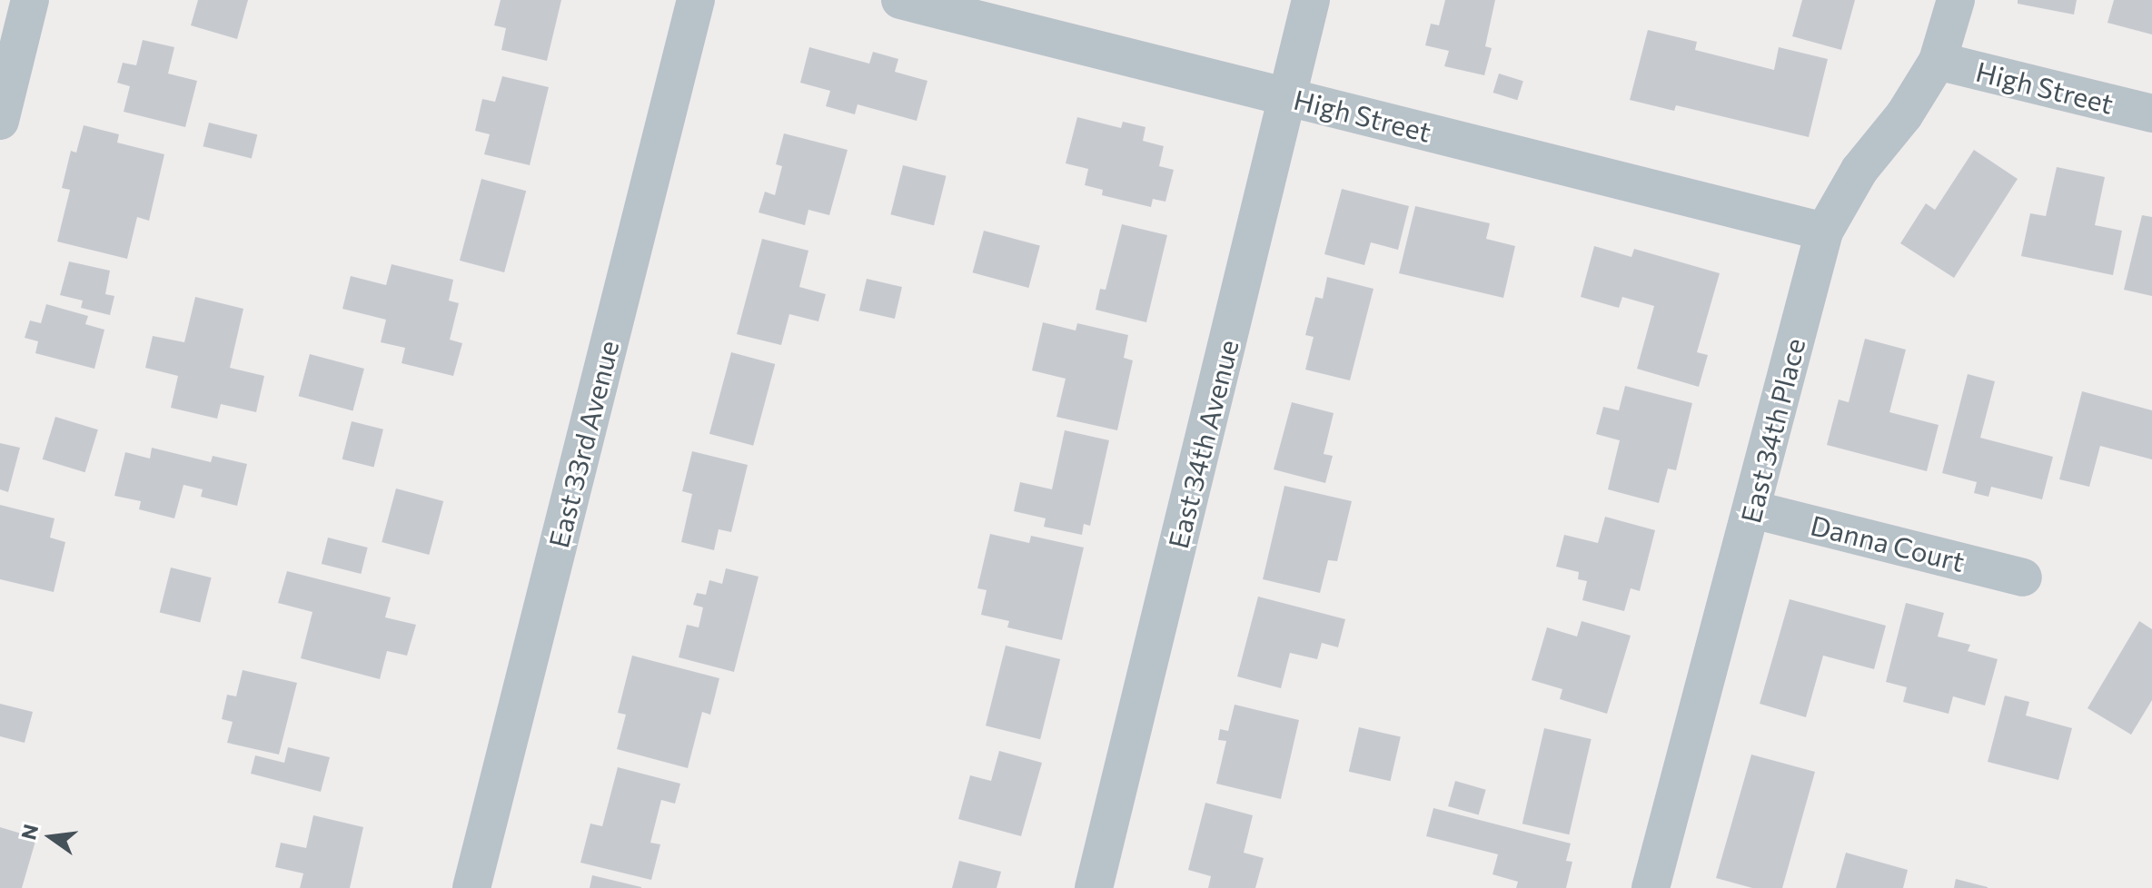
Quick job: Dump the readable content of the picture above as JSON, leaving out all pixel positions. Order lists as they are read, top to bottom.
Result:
{
  "streets": {
    "street": [
      "High Street",
      "East 34th Place",
      "East 33rd Avenue",
      "East 34th Avenue",
      "Danna Court"
    ]
  },
  "crossings": [
    ["High Street", "East 34th Place"],
    ["High Street", "East 34th Avenue"],
    ["East 34th Place", "Danna Court"]
  ],
  "north": "left"
}
